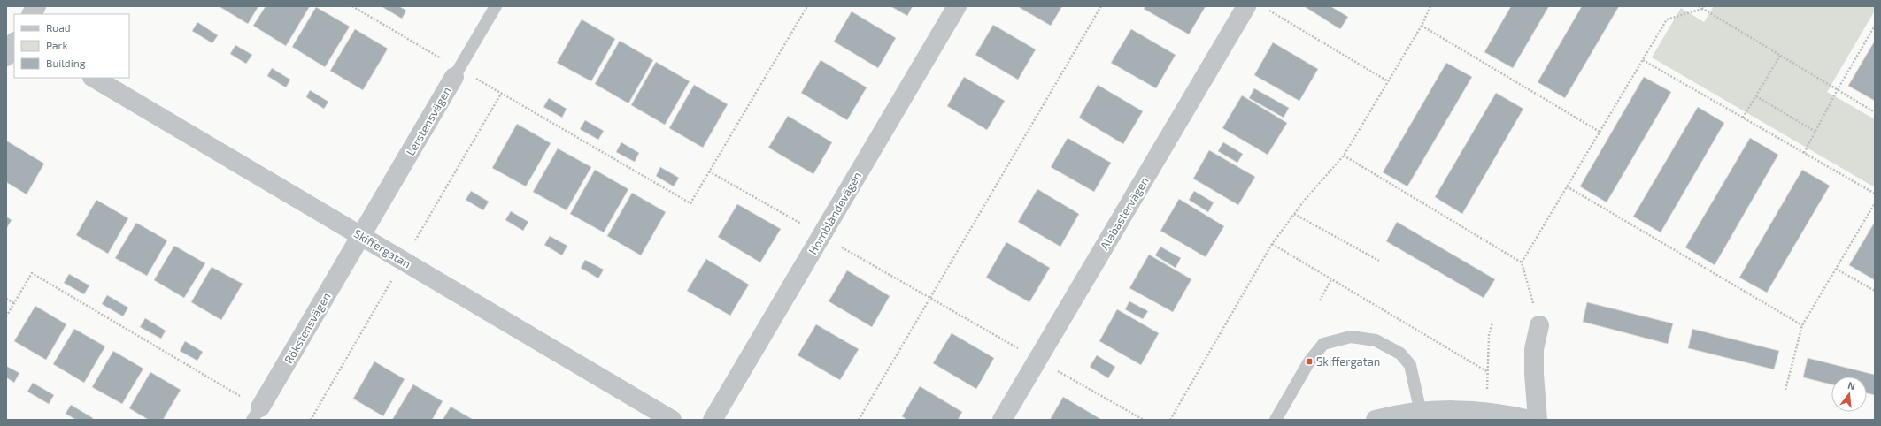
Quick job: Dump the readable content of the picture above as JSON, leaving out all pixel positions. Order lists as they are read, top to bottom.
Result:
{
  "streets": {
    "street": [
      "Lerstensvägen",
      "Hornbländevägen",
      "Alabastervägen",
      "Skiffergatan",
      "Rökstensvägen"
    ]
  },
  "crossings": [
    ["Lerstensvägen", "Skiffergatan"],
    ["Lerstensvägen", "Rökstensvägen"],
    ["Skiffergatan", "Rökstensvägen"]
  ],
  "places": {
    "transit": ["Skiffergatan"]
  },
  "legend": ["Road", "Park", "Building"],
  "north": "top"
}
